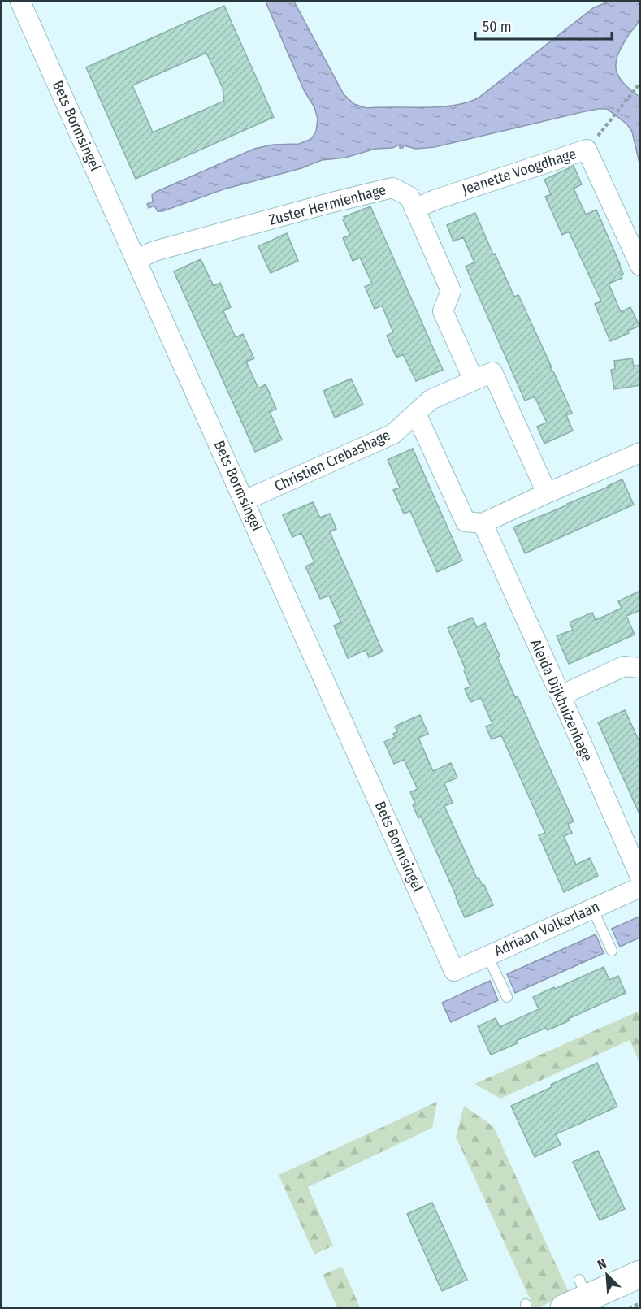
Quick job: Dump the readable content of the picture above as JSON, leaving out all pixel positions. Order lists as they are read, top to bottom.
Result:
{
  "streets": {
    "street": [
      "Bets Bormsingel",
      "Jeanette Voogdhage",
      "Zuster Hermienhage",
      "Christien Crebashage",
      "Aleida Dijkhuizenhage",
      "Adriaan Volkerlaan"
    ]
  },
  "crossings": [
    ["Bets Bormsingel", "Zuster Hermienhage"],
    ["Bets Bormsingel", "Christien Crebashage"],
    ["Bets Bormsingel", "Adriaan Volkerlaan"],
    ["Jeanette Voogdhage", "Zuster Hermienhage"],
    ["Zuster Hermienhage", "Christien Crebashage"]
  ],
  "scale_bar": "50 m",
  "north": "top left"
}
